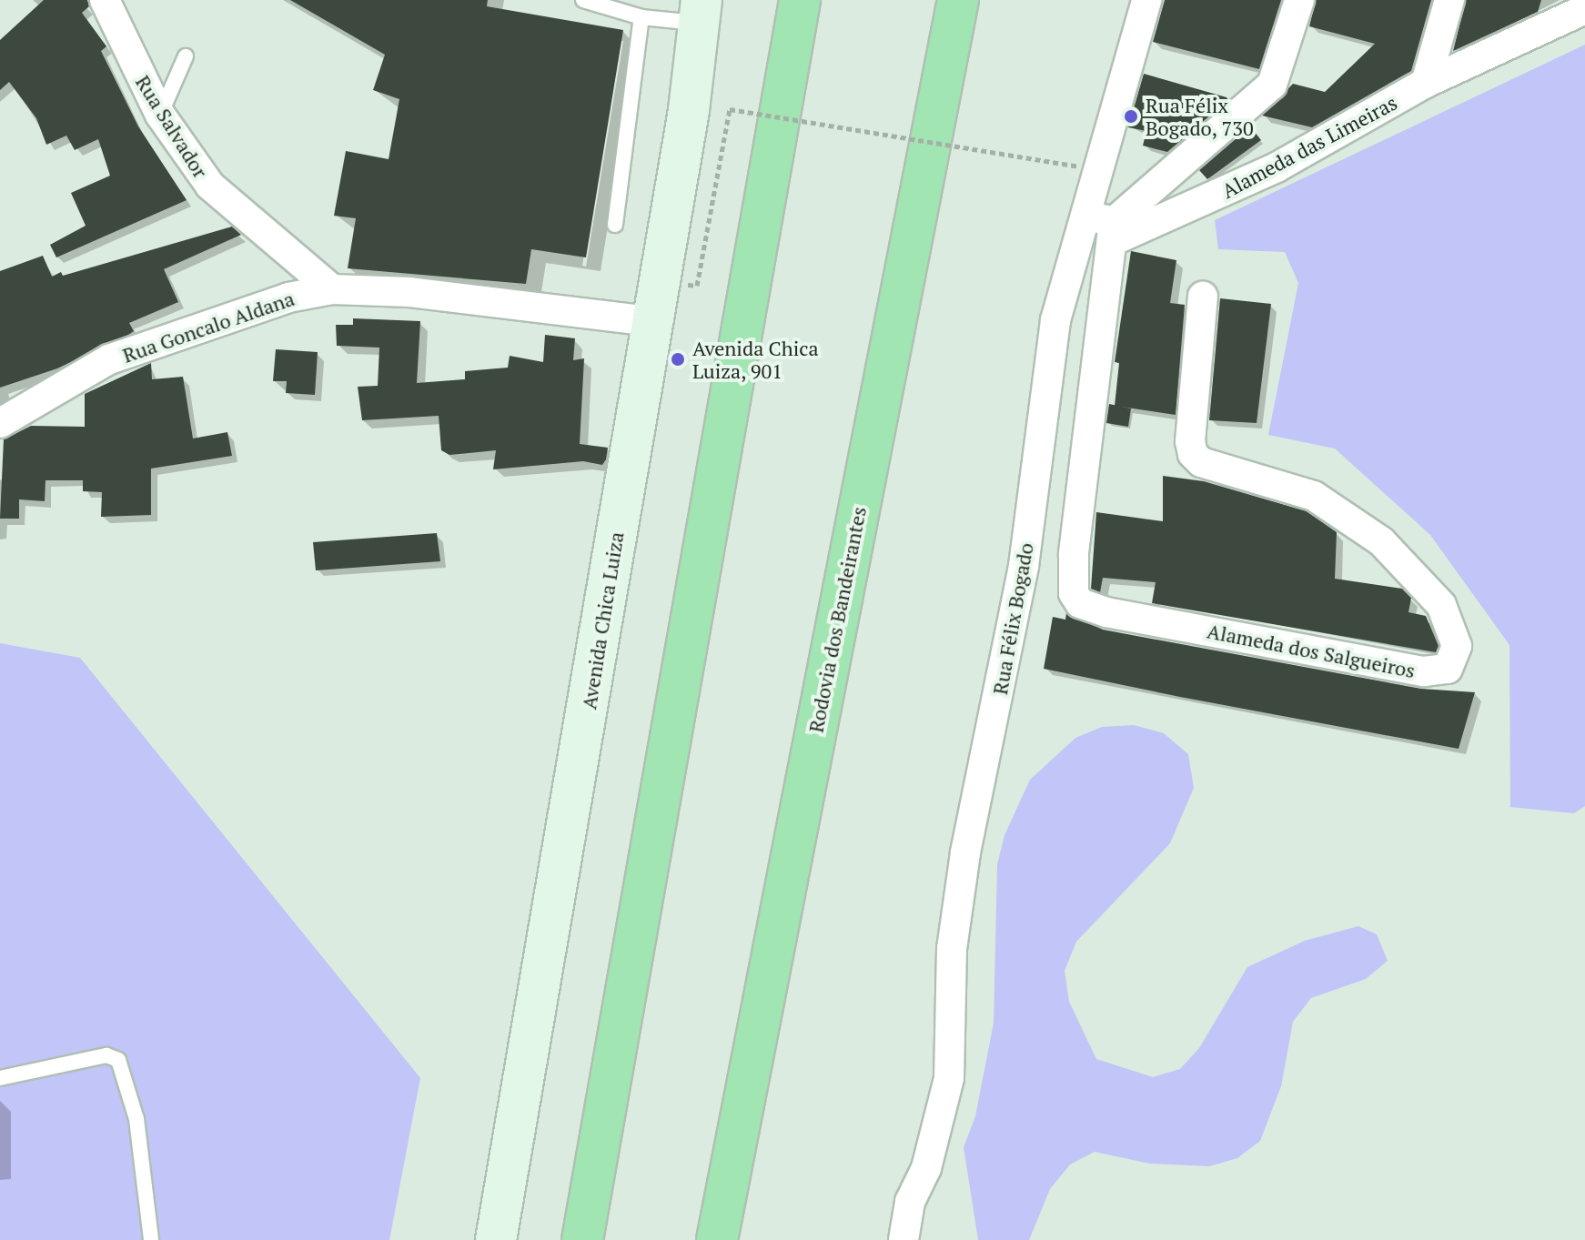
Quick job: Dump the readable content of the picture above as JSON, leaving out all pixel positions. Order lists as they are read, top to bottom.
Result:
{
  "streets": {
    "highway": ["Rodovia dos Bandeirantes"],
    "main road": ["Avenida Chica Luiza"],
    "street": [
      "Rua Salvador",
      "Alameda das Limeiras",
      "Rua Goncalo Aldana",
      "Rua Félix Bogado",
      "Alameda dos Salgueiros"
    ]
  },
  "crossings": [
    ["Rua Salvador", "Rua Goncalo Aldana"],
    ["Alameda das Limeiras", "Alameda dos Salgueiros"],
    ["Rua Goncalo Aldana", "Avenida Chica Luiza"]
  ],
  "places": ["Rua Félix Bogado, 730", "Avenida Chica Luiza, 901"]
}
